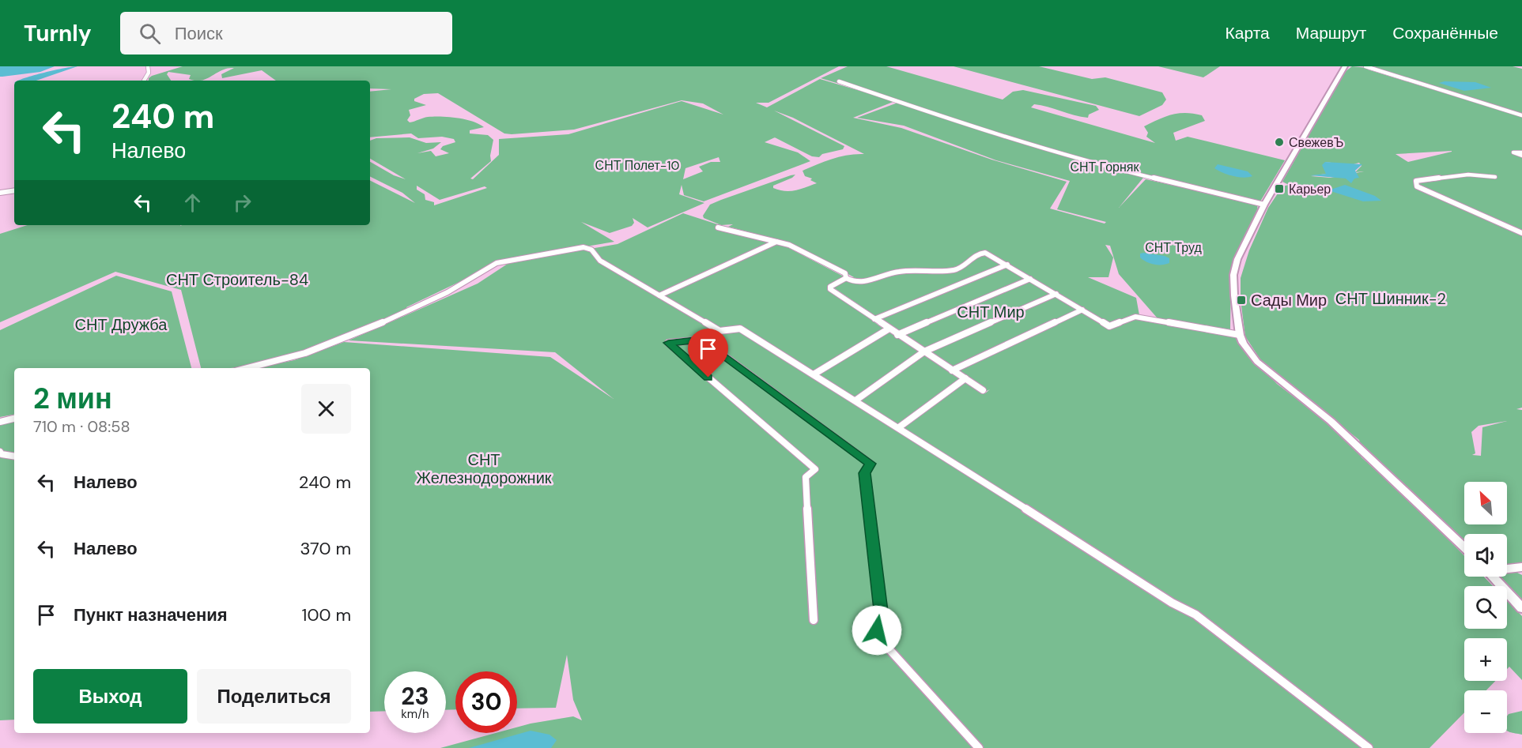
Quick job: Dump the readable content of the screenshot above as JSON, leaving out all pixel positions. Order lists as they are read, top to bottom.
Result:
{
  "parks": [
    "СНТ Полет-10",
    "СНТ Горняк",
    "СНТ Труд",
    "СНТ Строитель-84",
    "СНТ Шинник-2",
    "СНТ Мир",
    "СНТ Дружба",
    "СНТ Железнодорожник"
  ],
  "places": {
    "other": ["СвежевЪ"],
    "transit": ["Карьер", "Сады Мир"]
  },
  "north": "top left",
  "page": {
    "header": "Turnly",
    "search": "Поиск",
    "nav": ["Карта", "Маршрут", "Сохранённые"],
    "turn": ["240 m", "Налево"],
    "heading": ["2 мин", "710 m · 08:58"],
    "list": [
      {
        "name": "Налево",
        "value": "240 m"
      },
      {
        "name": "Налево",
        "value": "370 m"
      },
      {
        "name": "Пункт назначения",
        "value": "100 m"
      }
    ],
    "map_buttons": ["+", "−"],
    "buttons": ["Выход", "Поделиться"],
    "speed": "23 km/h",
    "limit": "30"
  }
}
